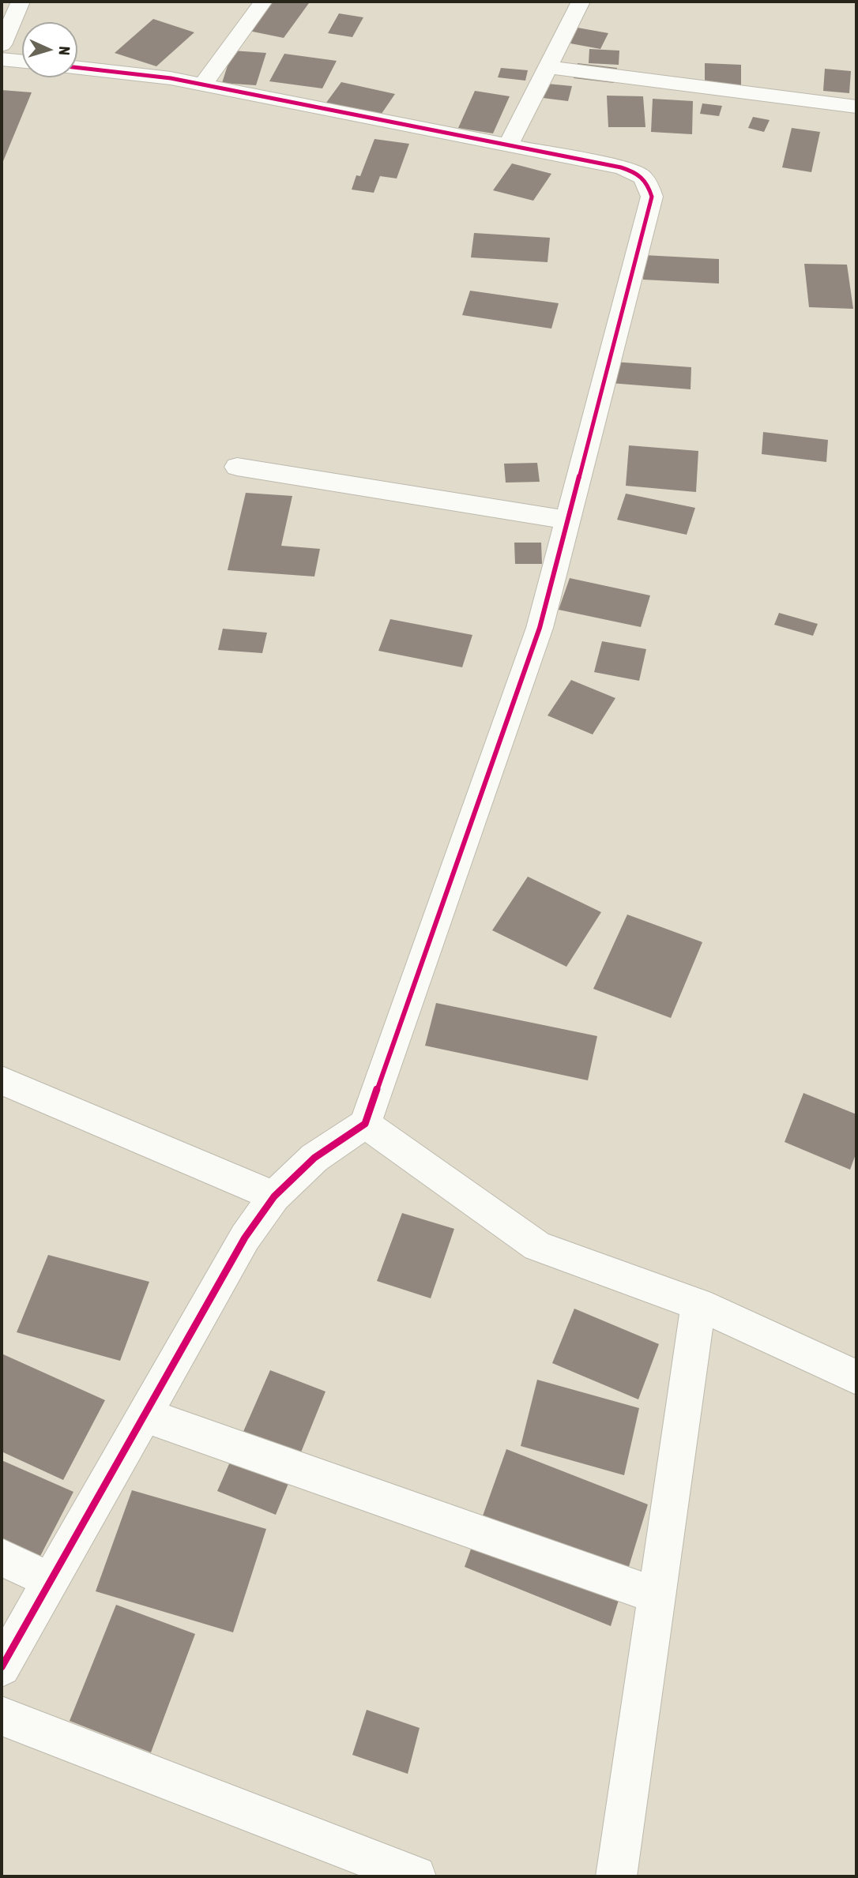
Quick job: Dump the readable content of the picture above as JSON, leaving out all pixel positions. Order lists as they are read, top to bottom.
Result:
{
  "north": "right"
}
